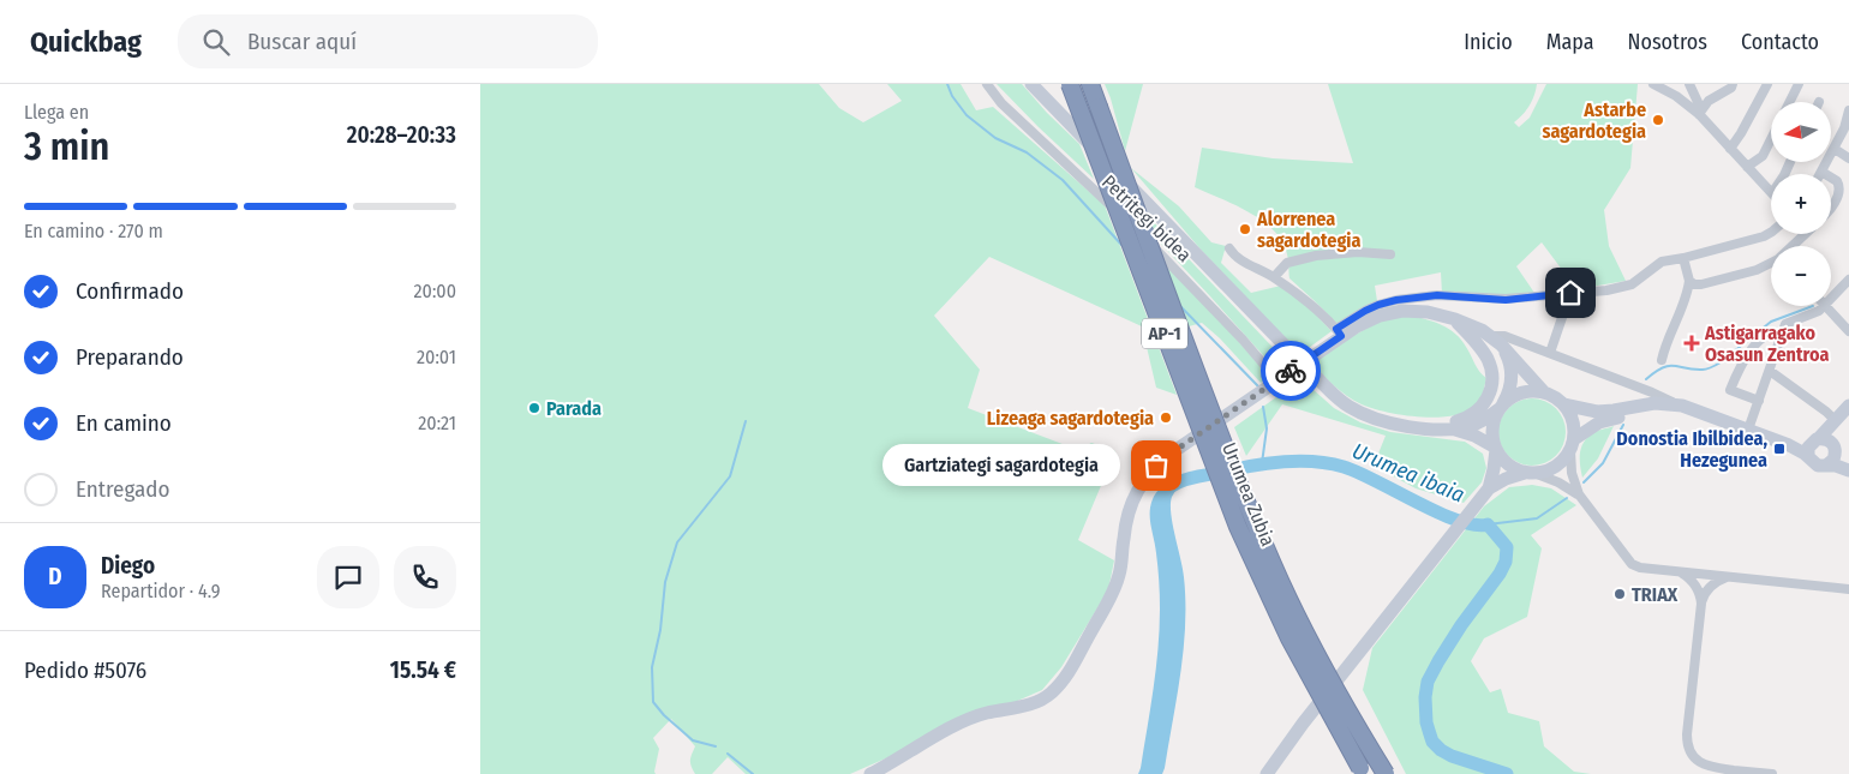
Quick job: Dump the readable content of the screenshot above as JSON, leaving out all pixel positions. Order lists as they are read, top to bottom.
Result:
{
  "streets": {
    "highway": ["AP-1", "Urumea Zubia"],
    "street": ["Petritegi bidea"]
  },
  "water": ["Urumea ibaia"],
  "places": {
    "other": [
      "Astarbe sagardotegia",
      "Alorrenea sagardotegia",
      "Parada",
      "Lizeaga sagardotegia",
      "Gartziategi sagardotegia",
      "TRIAX"
    ],
    "health": ["Astigarragako Osasun Zentroa"],
    "transit": ["Donostia Ibilbidea, Hezegunea"]
  },
  "north": "left",
  "page": {
    "header": "Quickbag",
    "search": "Buscar aquí",
    "nav": [
      "Inicio",
      "Mapa",
      "Nosotros",
      "Contacto"
    ],
    "heading": ["3 min", "Llega en", "20:28–20:33"],
    "panel": [
      "Diego",
      "Repartidor · 4.9",
      "Pedido #5076",
      "15.54 €"
    ],
    "map_buttons": ["+", "−"],
    "bar": "En camino · 270 m",
    "list": [
      ["Confirmado", "20:00"],
      ["Preparando", "20:01"],
      ["En camino", "20:21"],
      "Entregado"
    ],
    "bubble": "Gartziategi sagardotegia",
    "round": "D"
  }
}
